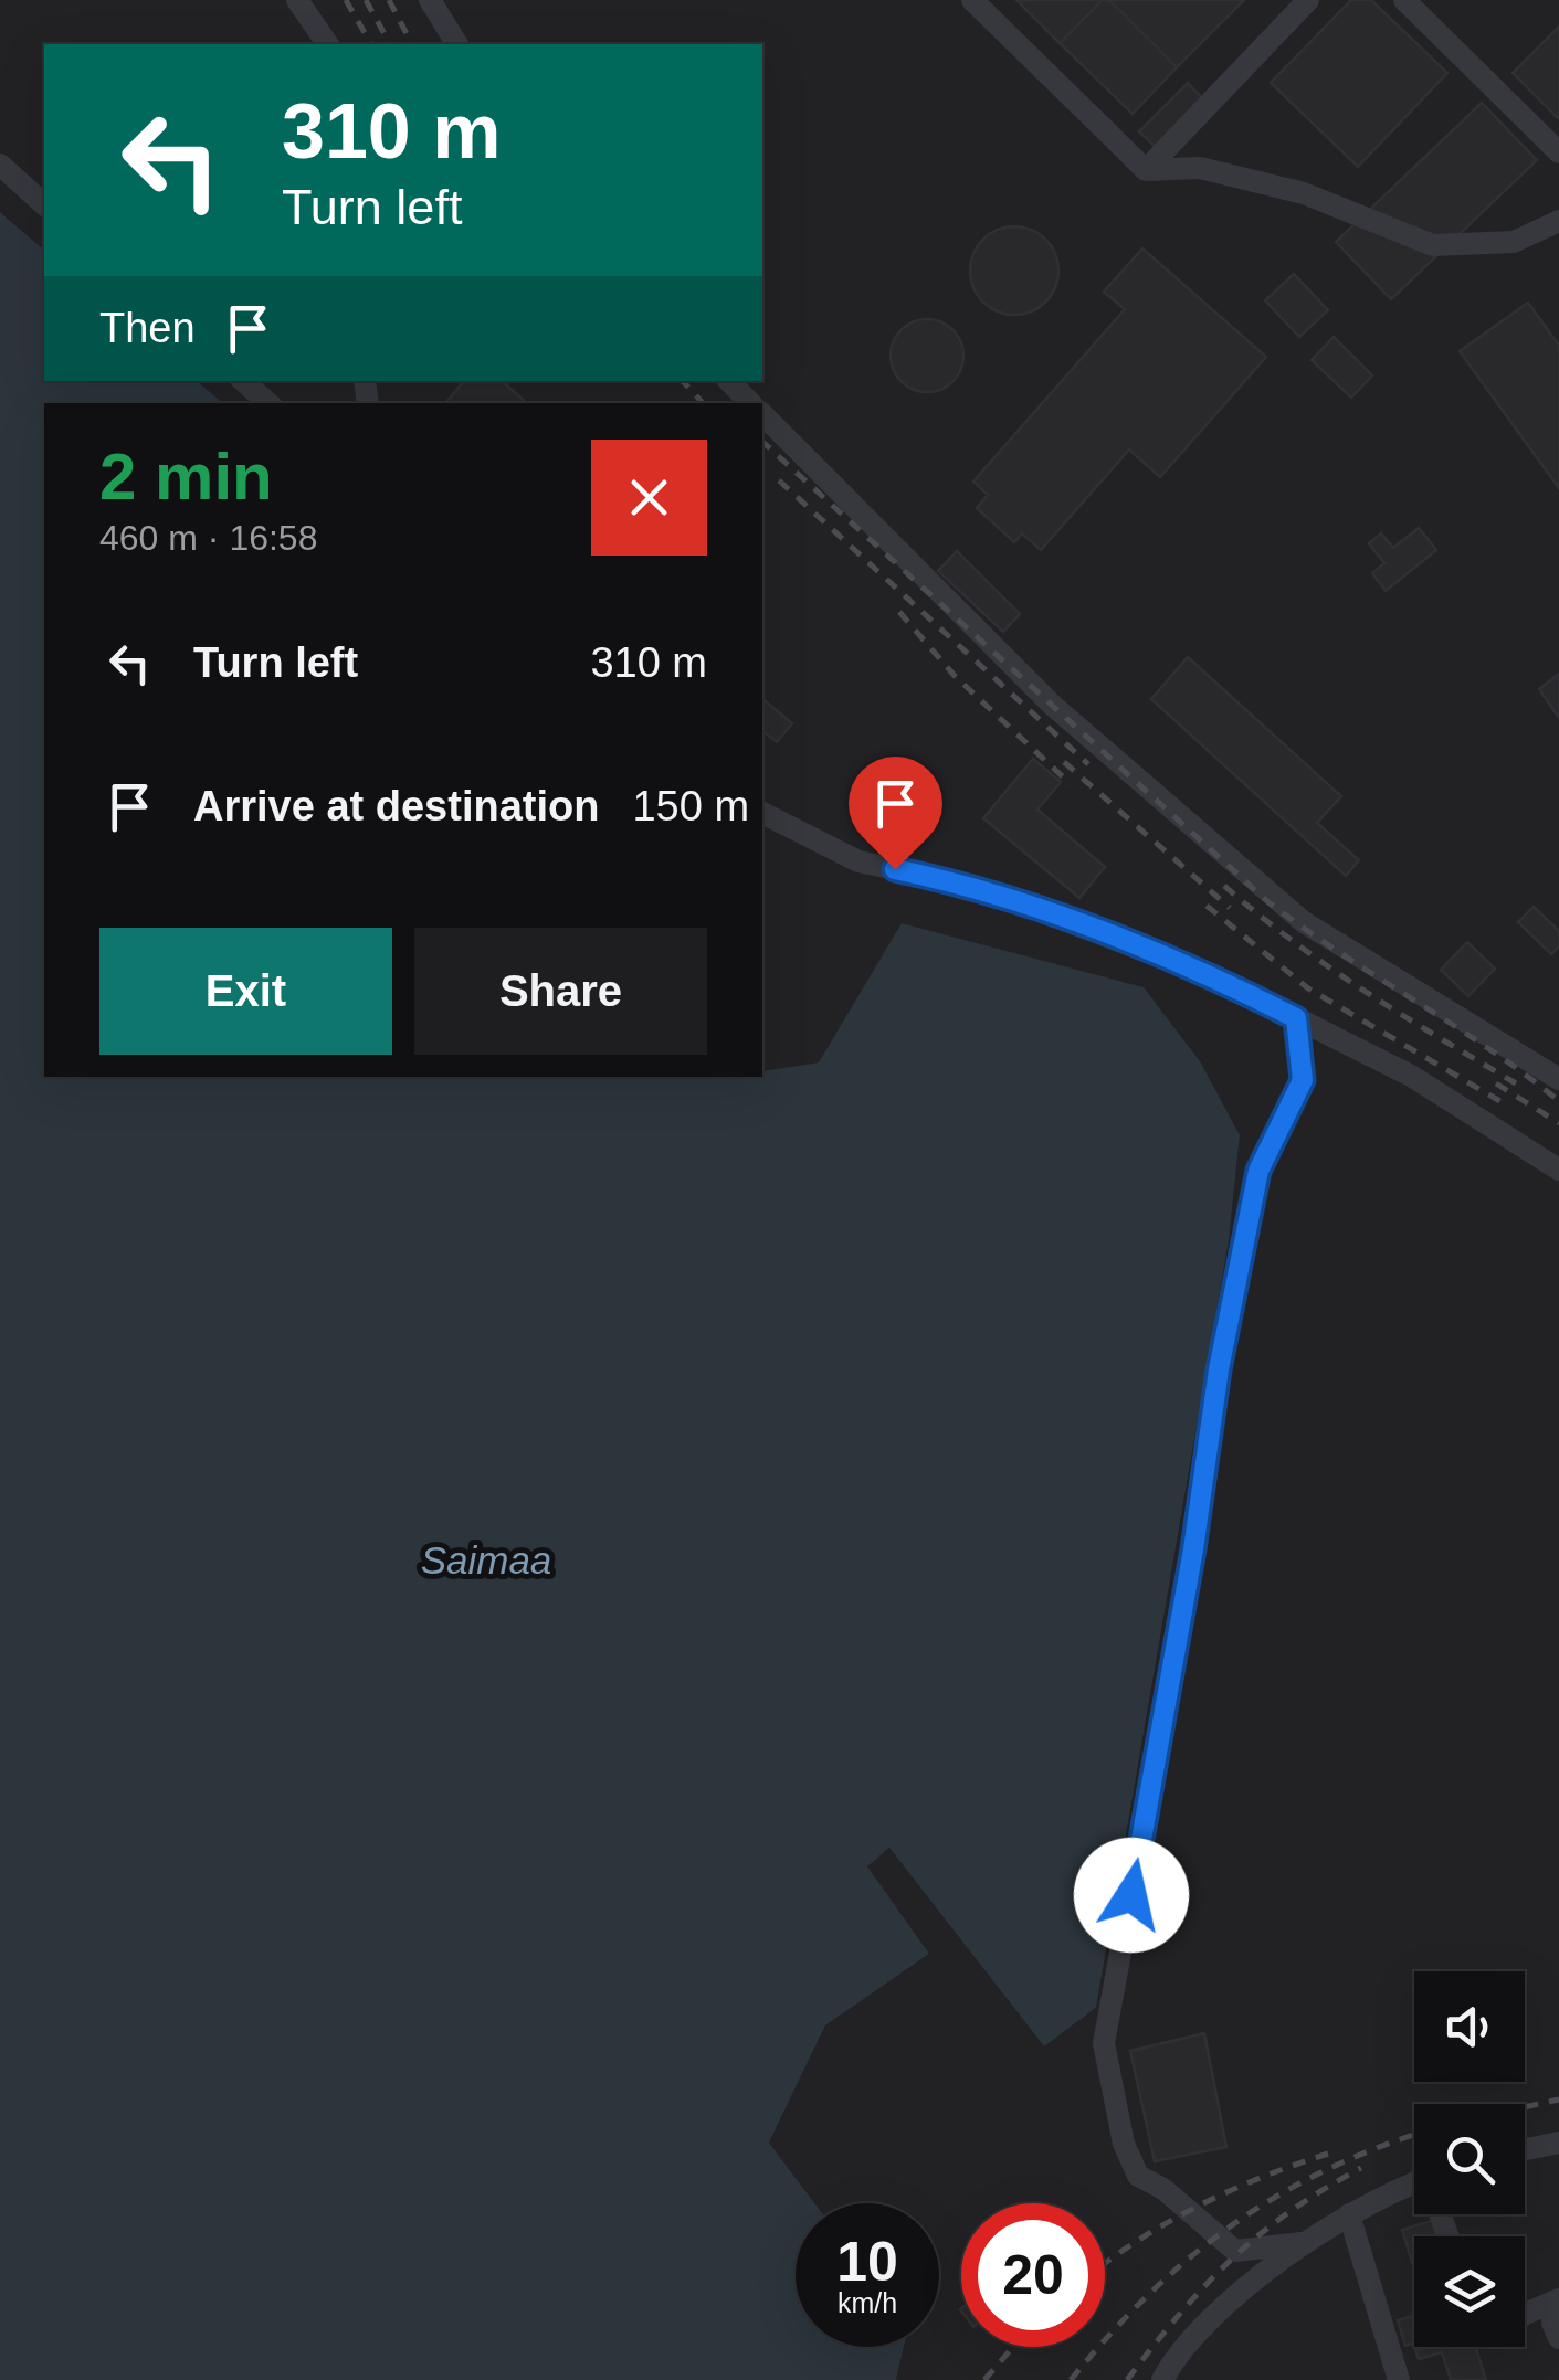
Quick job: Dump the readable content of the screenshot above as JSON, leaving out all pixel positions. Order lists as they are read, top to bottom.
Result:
{
  "water": ["Saimaa"],
  "page": {
    "turn": ["310 m", "Turn left"],
    "then": "Then",
    "heading": ["2 min", "460 m · 16:58"],
    "list": [
      {
        "name": "Turn left",
        "value": "310 m"
      },
      {
        "name": "Arrive at destination",
        "value": "150 m"
      }
    ],
    "buttons": ["Exit", "Share"],
    "speed": "10 km/h",
    "limit": "20"
  }
}
